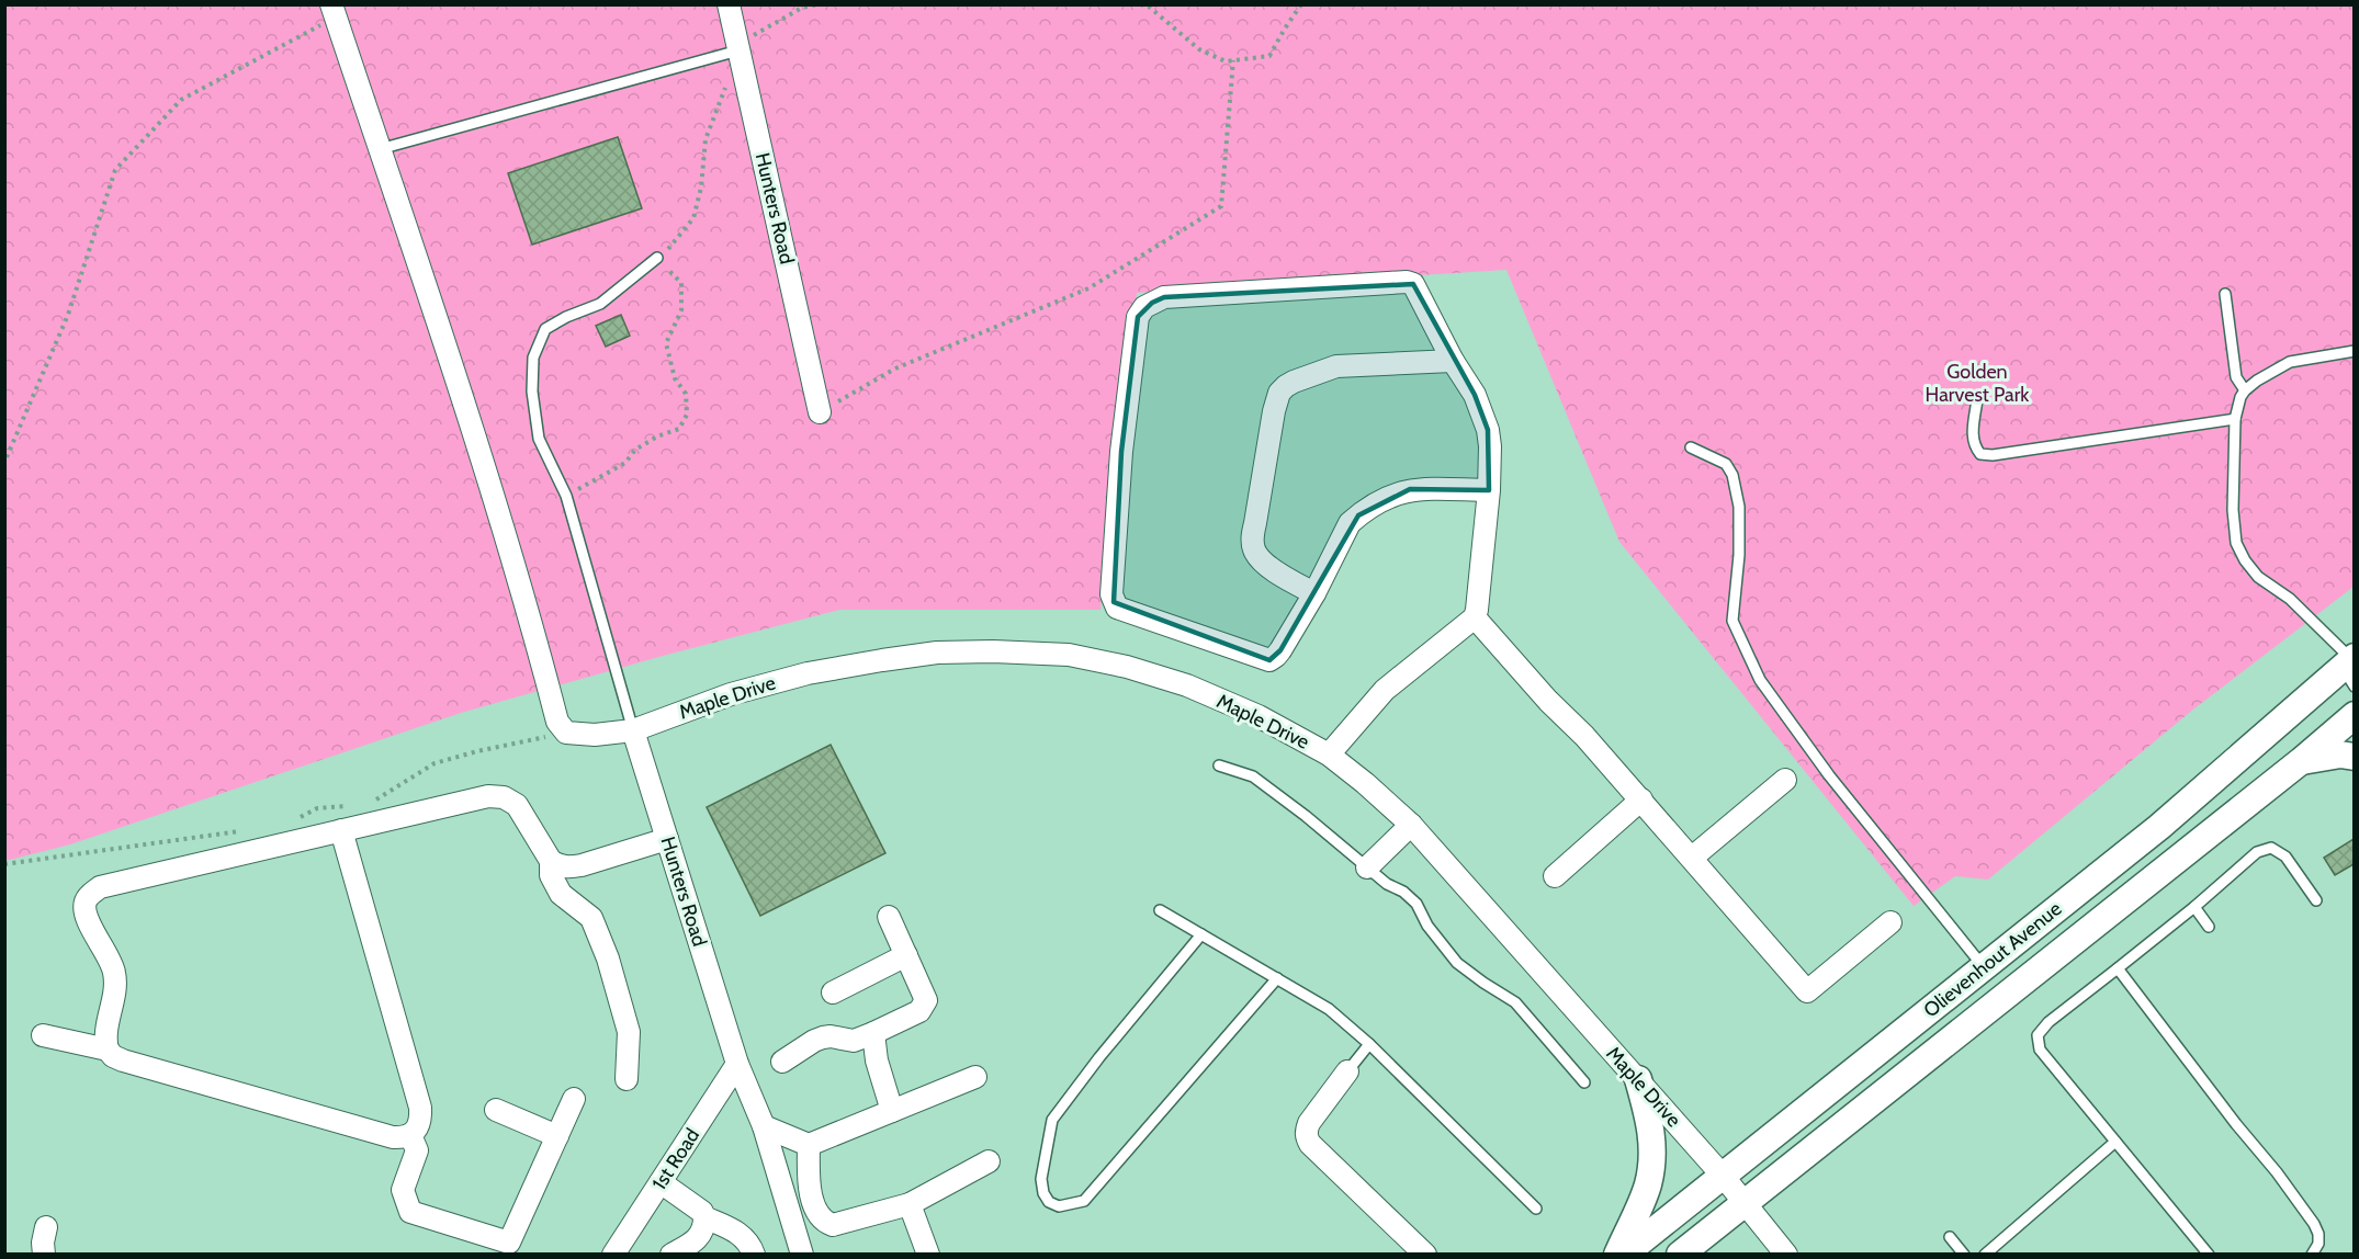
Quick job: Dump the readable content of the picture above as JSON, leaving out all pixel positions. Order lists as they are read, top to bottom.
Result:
{
  "streets": {
    "street": [
      "Hunters Road",
      "Maple Drive",
      "Olievenhout Avenue",
      "1st Road"
    ]
  },
  "crossings": [
    ["Hunters Road", "Maple Drive"],
    ["Hunters Road", "1st Road"],
    ["Maple Drive", "Olievenhout Avenue"]
  ],
  "parks": ["Golden Harvest Park"]
}
